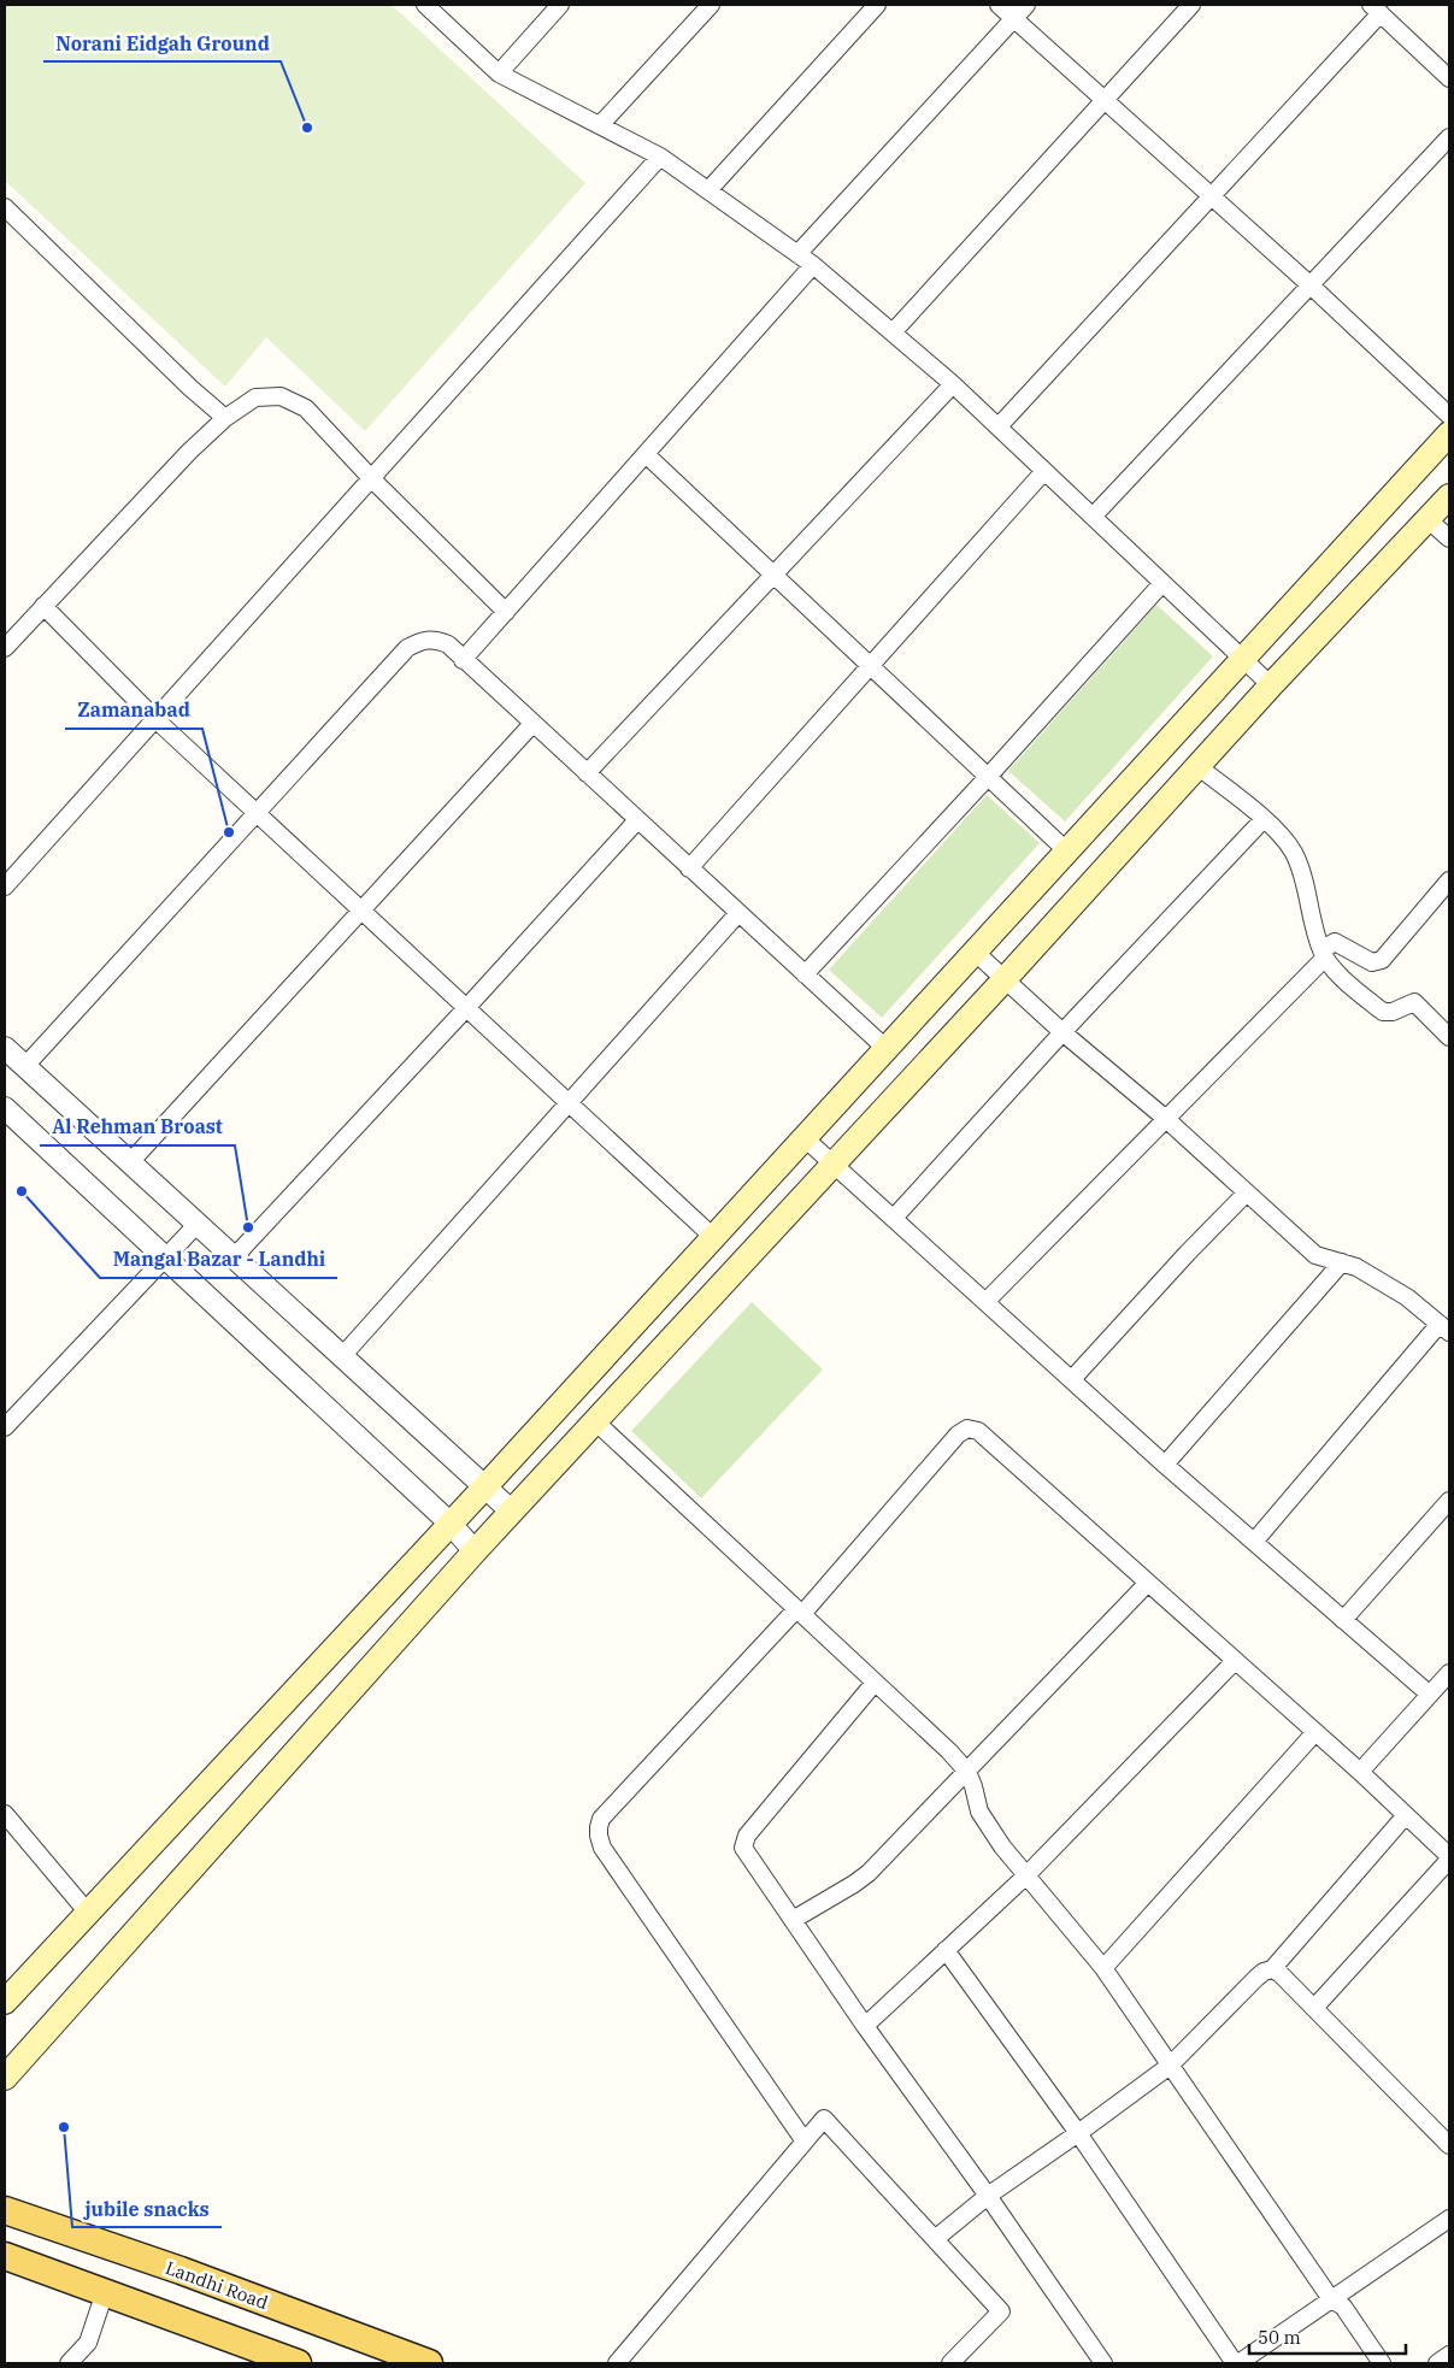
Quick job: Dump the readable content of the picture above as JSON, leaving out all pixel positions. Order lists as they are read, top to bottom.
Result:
{
  "streets": {
    "main road": ["Landhi Road"]
  },
  "places": [
    "Norani Eidgah Ground",
    "Zamanabad",
    "Mangal Bazar - Landhi",
    "Al Rehman Broast",
    "jubile snacks"
  ],
  "scale_bar": "50 m"
}
